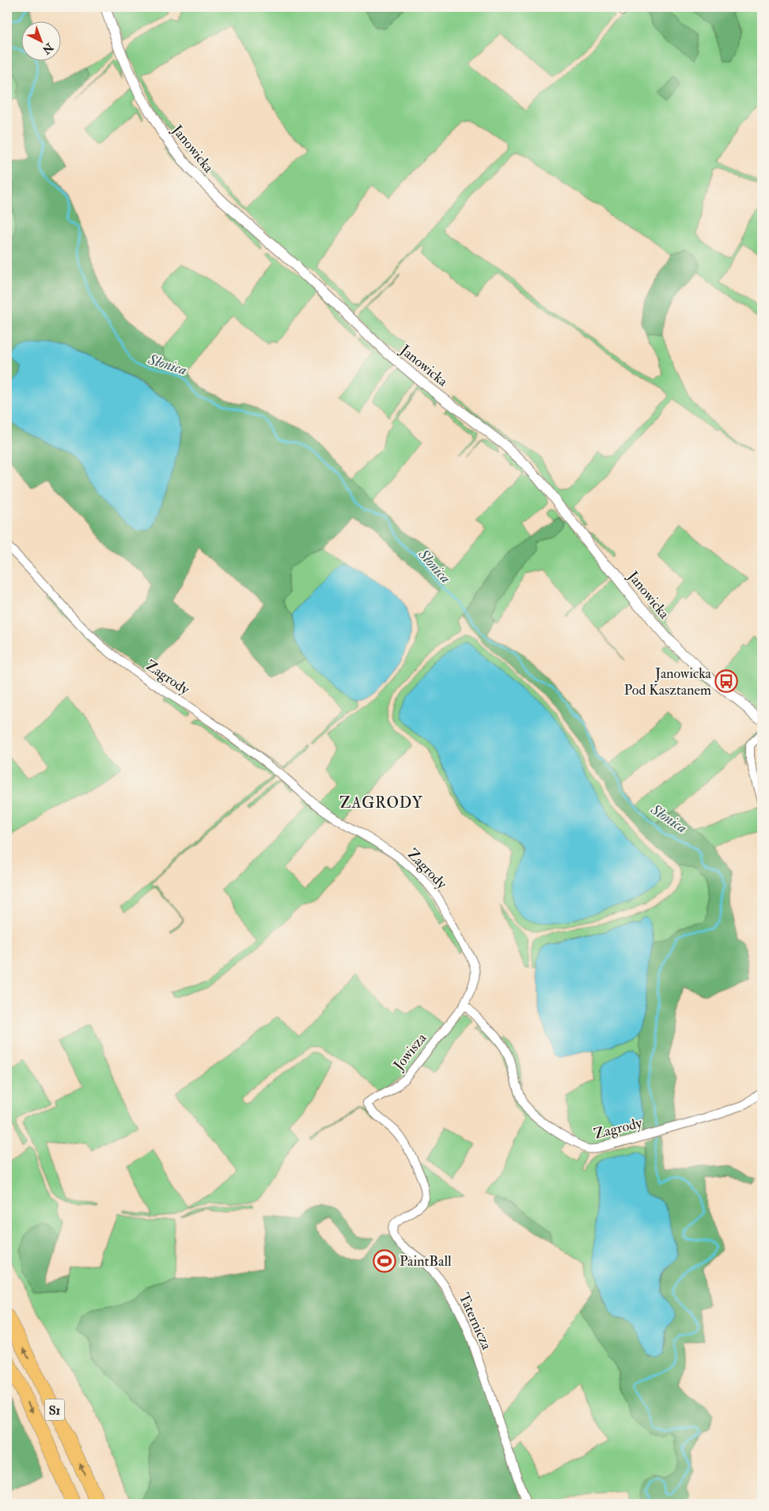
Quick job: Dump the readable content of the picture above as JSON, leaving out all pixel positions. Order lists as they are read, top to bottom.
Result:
{
  "streets": {
    "highway": ["S1"],
    "street": [
      "Janowicka",
      "Zagrody",
      "Jowisza",
      "Taternicza"
    ]
  },
  "crossings": [
    ["Zagrody", "Jowisza"],
    ["Jowisza", "Taternicza"]
  ],
  "districts": ["ZAGRODY"],
  "water": ["Słonica"],
  "places": {
    "bus stop": ["Janowicka Pod Kasztanem"],
    "sports": ["PaintBall"]
  },
  "north": "bottom right"
}
